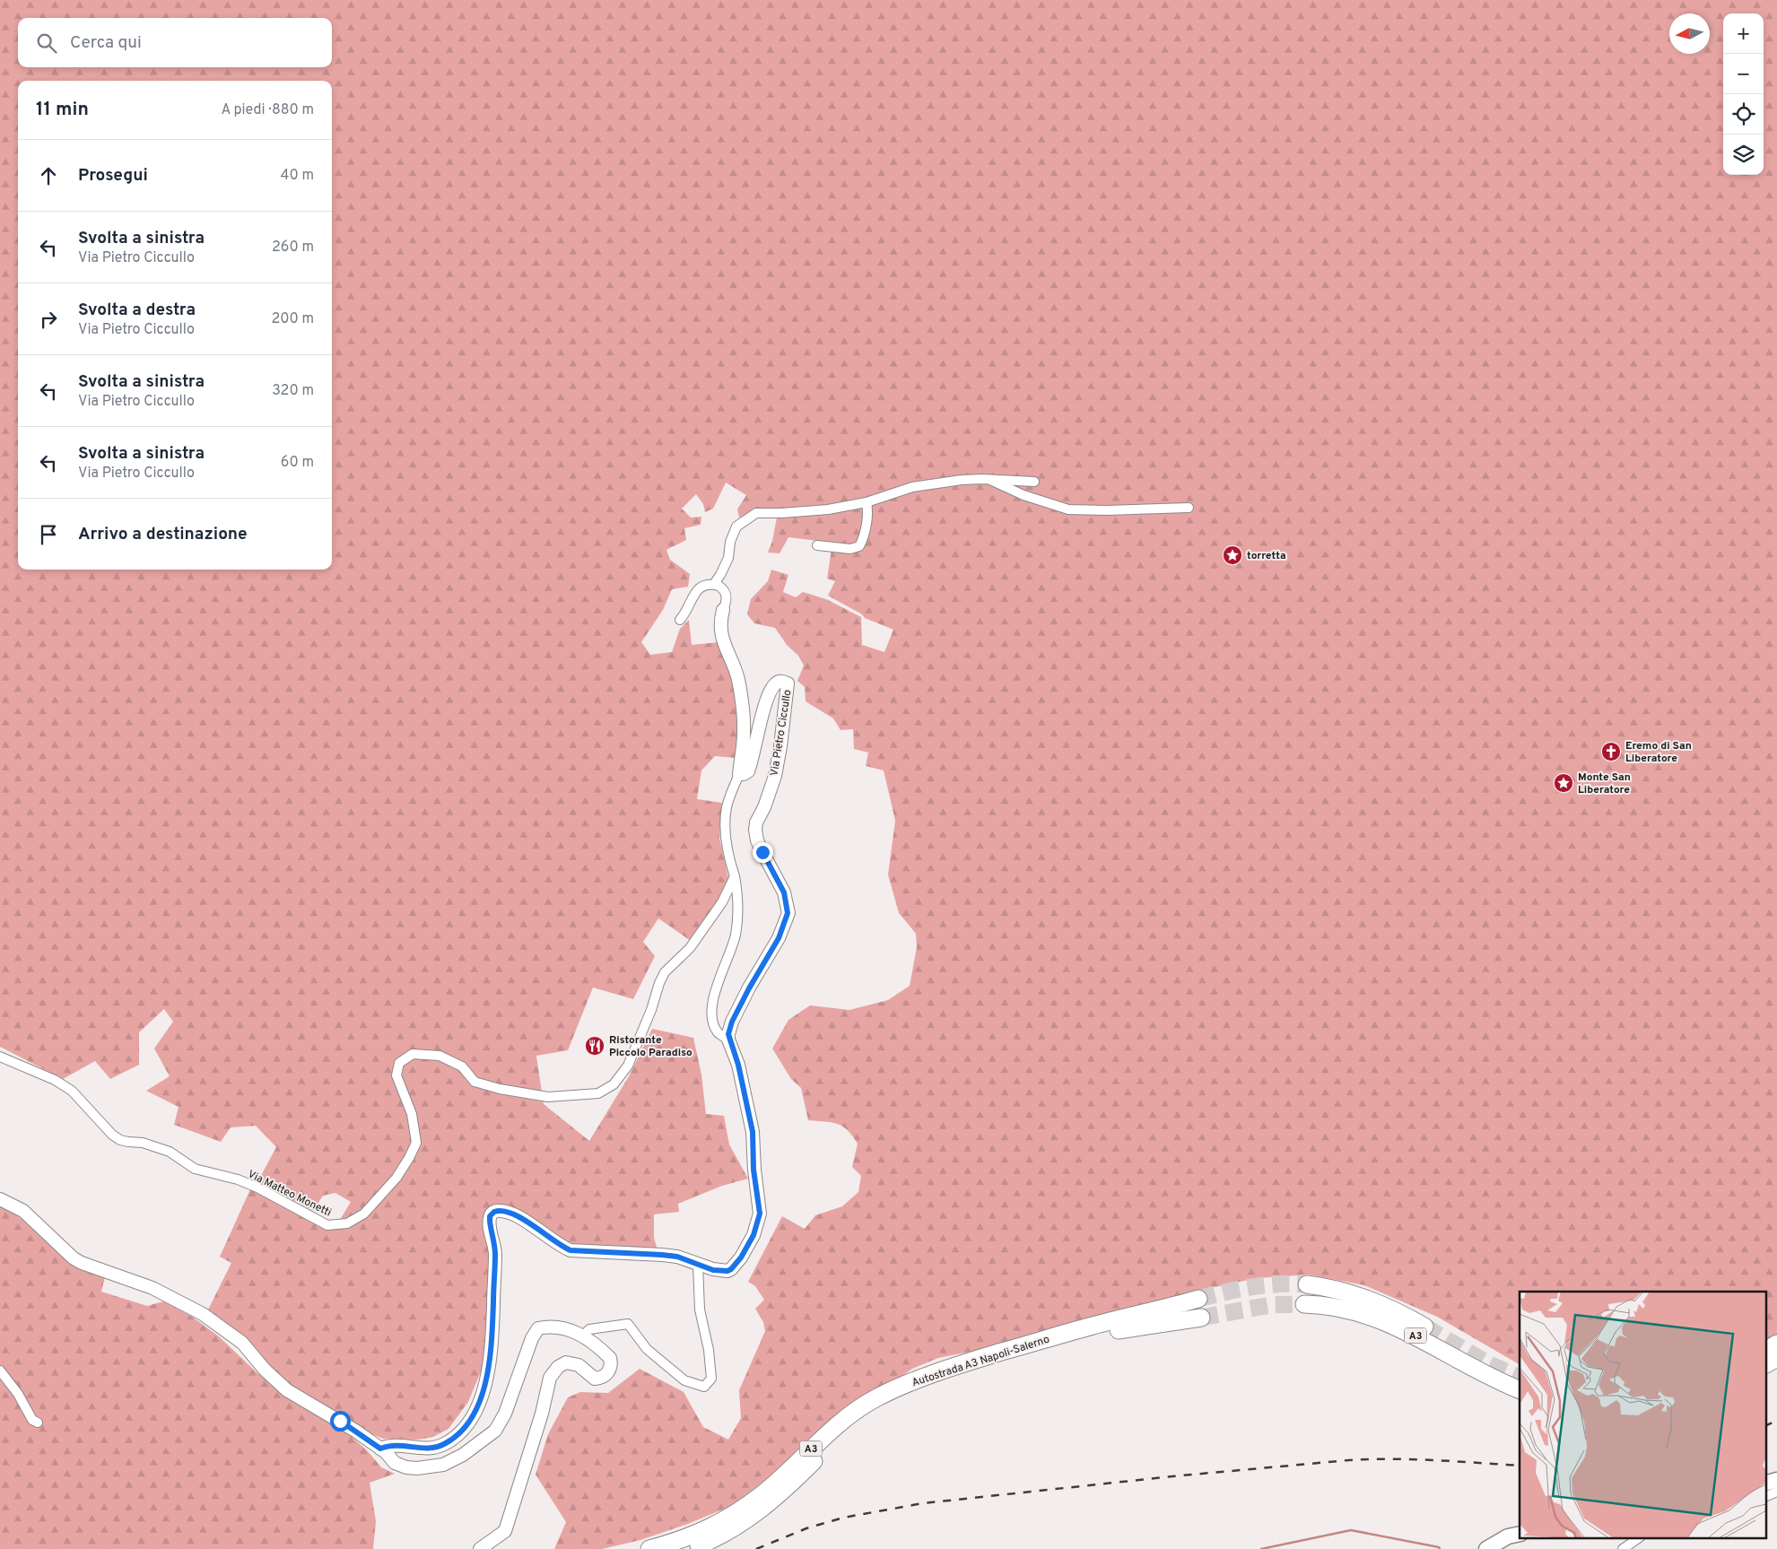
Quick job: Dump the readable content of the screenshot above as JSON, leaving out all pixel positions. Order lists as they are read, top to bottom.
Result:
{
  "streets": {
    "highway": ["A3", "Autostrada A3 Napoli-Salerno"],
    "street": ["Via Pietro Ciccullo", "Via Matteo Monetti"]
  },
  "places": {
    "place": ["torretta", "Monte San Liberatore"],
    "church": ["Eremo di San Liberatore"],
    "restaurant": ["Ristorante Piccolo Paradiso"]
  },
  "north": "left",
  "page": {
    "map_buttons": ["+", "−"],
    "search": "Cerca qui",
    "heading": ["11 min", "A piedi · 880 m"],
    "list": [
      ["Prosegui", "40 m"],
      ["Svolta a sinistra", "Via Pietro Ciccullo", "260 m"],
      ["Svolta a destra", "Via Pietro Ciccullo", "200 m"],
      ["Svolta a sinistra", "Via Pietro Ciccullo", "320 m"],
      ["Svolta a sinistra", "Via Pietro Ciccullo", "60 m"],
      "Arrivo a destinazione"
    ]
  }
}
